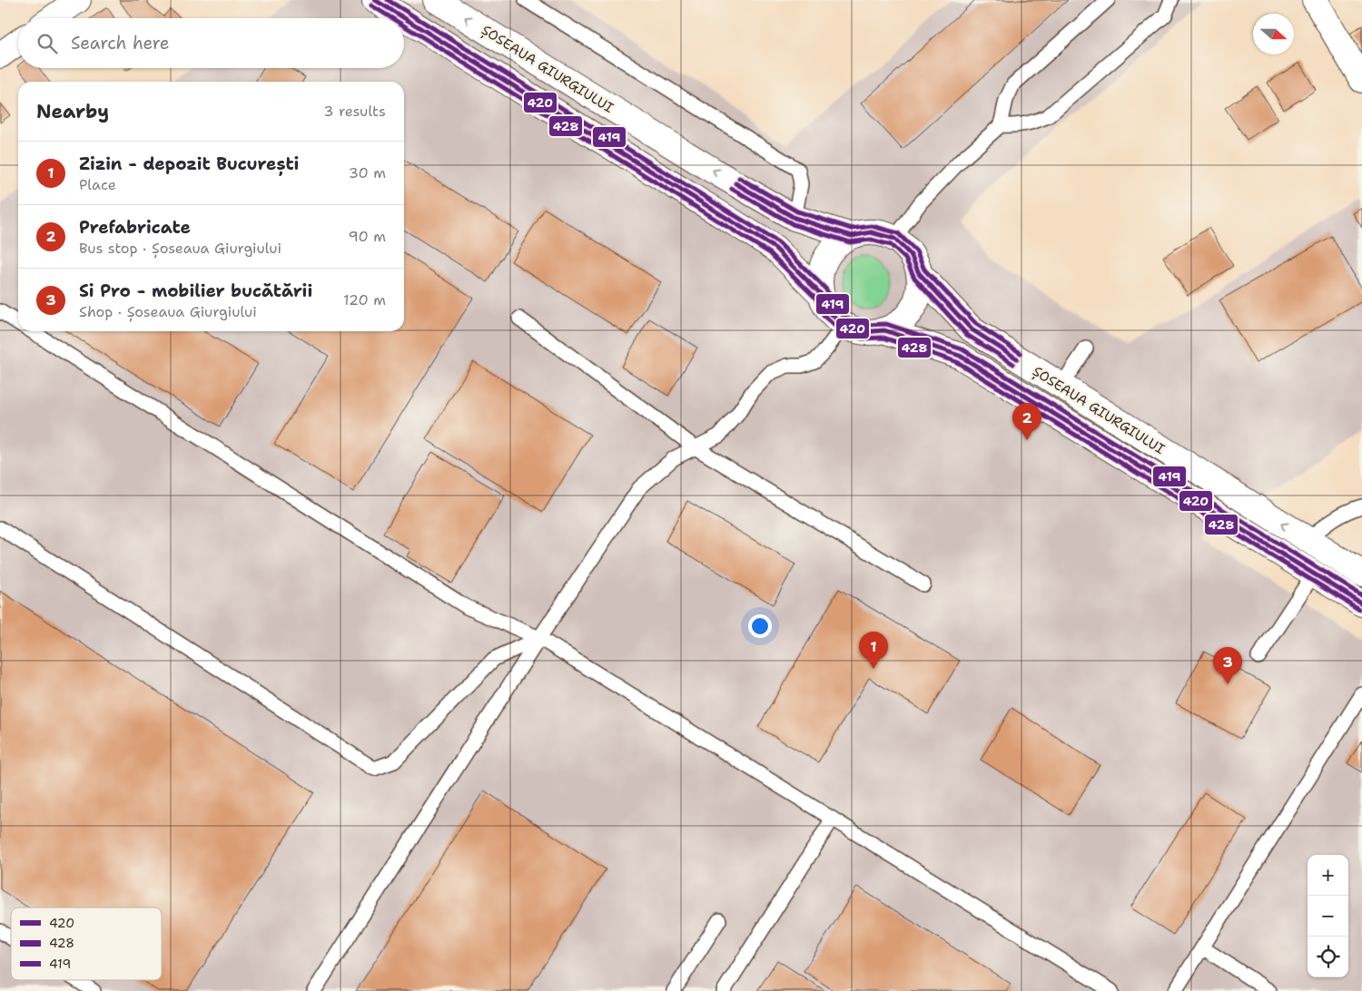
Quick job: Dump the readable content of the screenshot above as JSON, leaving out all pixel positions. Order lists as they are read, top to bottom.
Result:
{
  "streets": {
    "main road": ["ȘOSEAUA GIURGIULUI"]
  },
  "lines": ["transit line 420", "transit line 419", "transit line 428"],
  "legend": ["420", "428", "419"],
  "north": "right",
  "page": {
    "search": "Search here",
    "heading": ["Nearby", "3 results"],
    "list": [
      {
        "mark": "1",
        "name": "Zizin - depozit București",
        "note": "Place",
        "value": "30 m"
      },
      {
        "mark": "2",
        "name": "Prefabricate",
        "note": "Bus stop · Șoseaua Giurgiului",
        "value": "90 m"
      },
      {
        "mark": "3",
        "name": "Si Pro - mobilier bucătării",
        "note": "Shop · Șoseaua Giurgiului",
        "value": "120 m"
      }
    ],
    "pins": ["2", "1", "3"],
    "map_buttons": ["+", "−"]
  }
}
